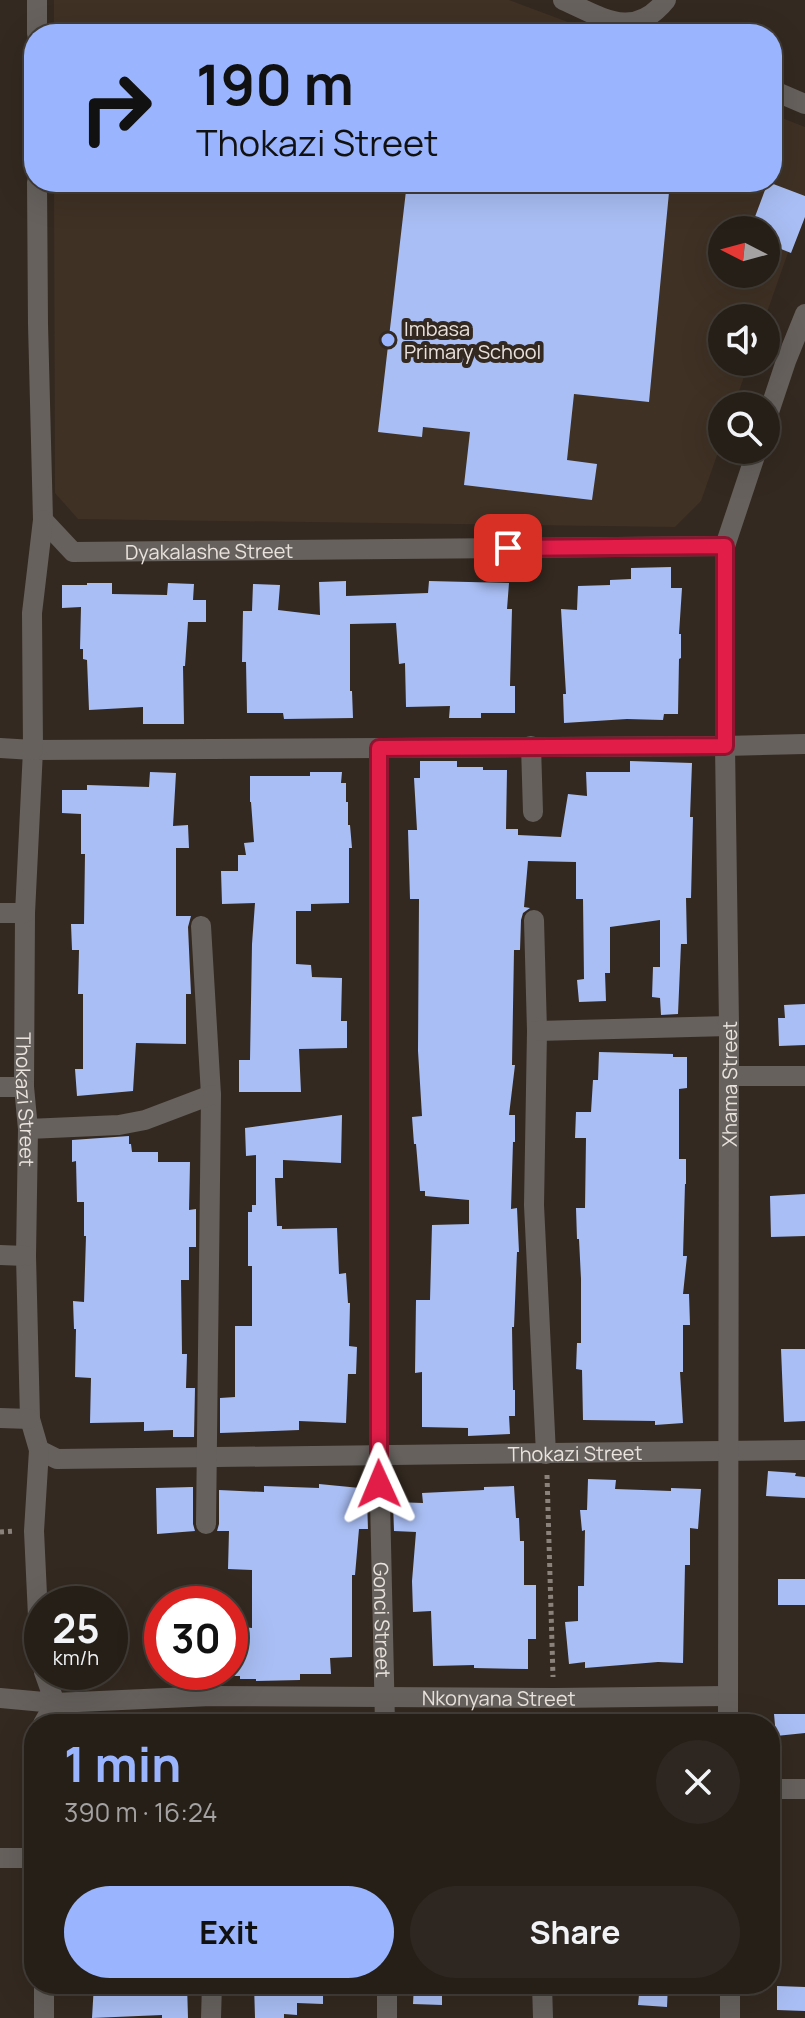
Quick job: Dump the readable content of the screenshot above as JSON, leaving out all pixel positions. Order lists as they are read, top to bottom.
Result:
{
  "streets": {
    "street": [
      "Dyakalashe Street",
      "Xhama Street",
      "Thokazi Street",
      "Gonci Street",
      "Nkonyana Street"
    ]
  },
  "crossings": [
    ["Dyakalashe Street", "Xhama Street"],
    ["Dyakalashe Street", "Thokazi Street"],
    ["Xhama Street", "Thokazi Street"],
    ["Xhama Street", "Nkonyana Street"],
    ["Thokazi Street", "Gonci Street"],
    ["Gonci Street", "Nkonyana Street"]
  ],
  "places": ["Imbasa Primary School"],
  "north": "left",
  "page": {
    "turn": ["190 m", "Thokazi Street"],
    "speed": "25 km/h",
    "limit": "30",
    "heading": ["1 min", "390 m · 16:24"],
    "buttons": ["Exit", "Share"]
  }
}
